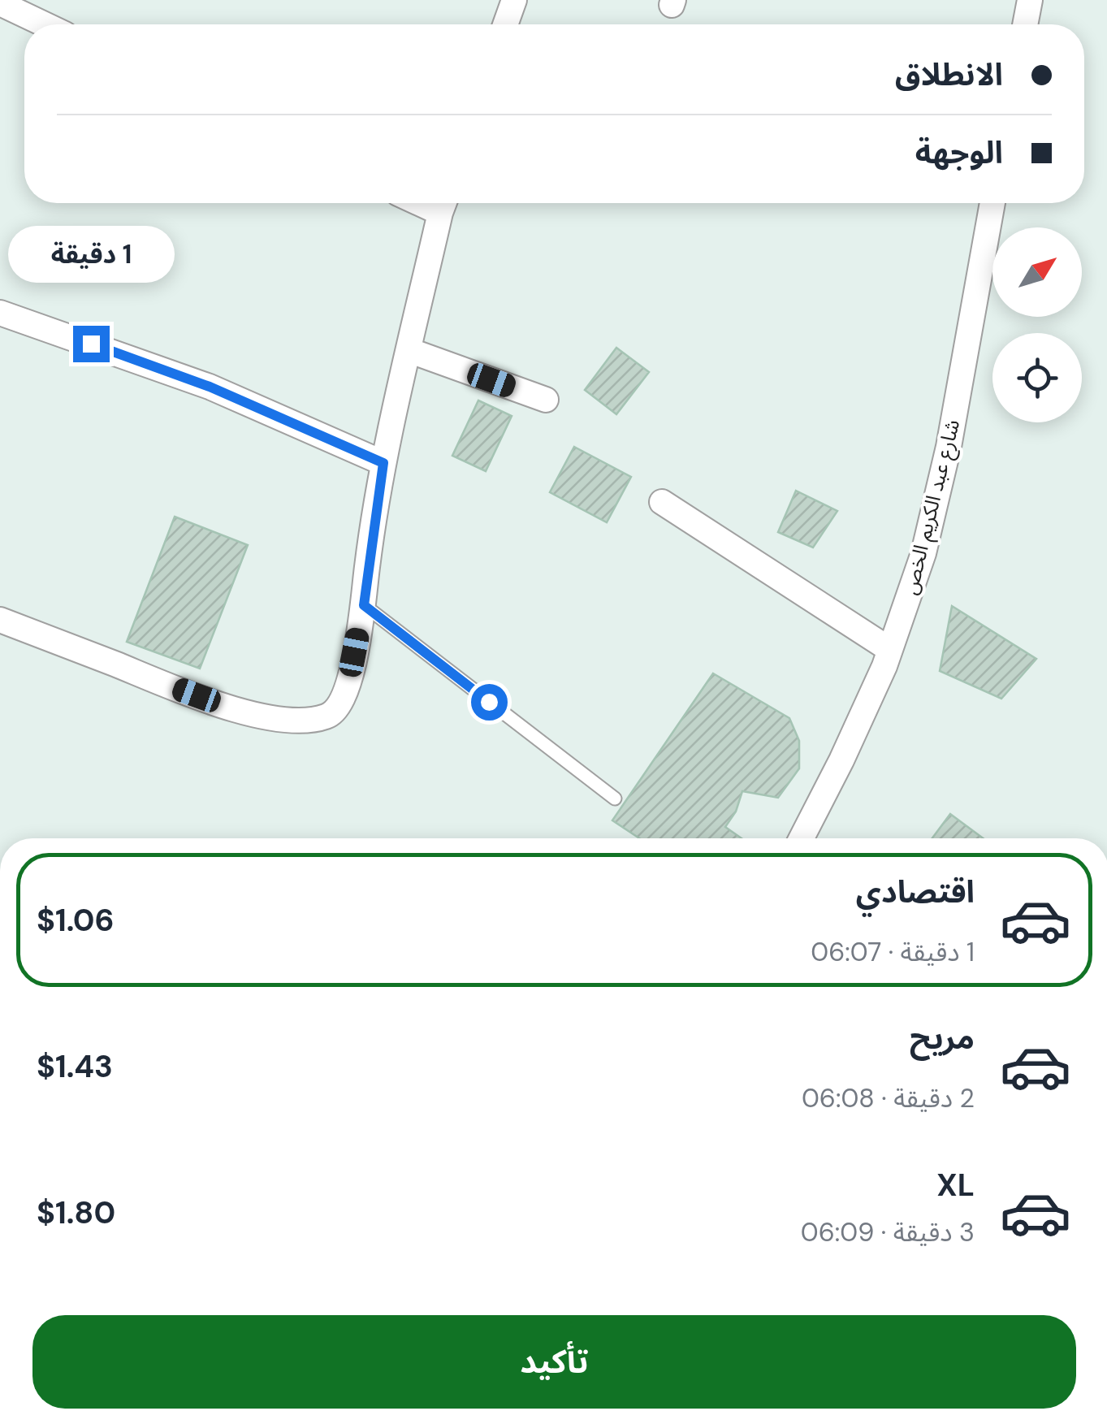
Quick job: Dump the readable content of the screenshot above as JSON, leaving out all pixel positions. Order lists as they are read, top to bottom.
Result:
{
  "streets": {
    "street": ["شارع عبد الكريم الخص"]
  },
  "north": "top right",
  "page": {
    "banner": ["الانطلاق", "الوجهة"],
    "bubble": "1 دقيقة",
    "list": [
      {
        "name": "اقتصادي",
        "note": "1 دقيقة · 06:07",
        "value": "$1.06"
      },
      {
        "name": "مريح",
        "note": "2 دقيقة · 06:08",
        "value": "$1.43"
      },
      {
        "name": "XL",
        "note": "3 دقيقة · 06:09",
        "value": "$1.80"
      }
    ],
    "buttons": "تأكيد"
  }
}
